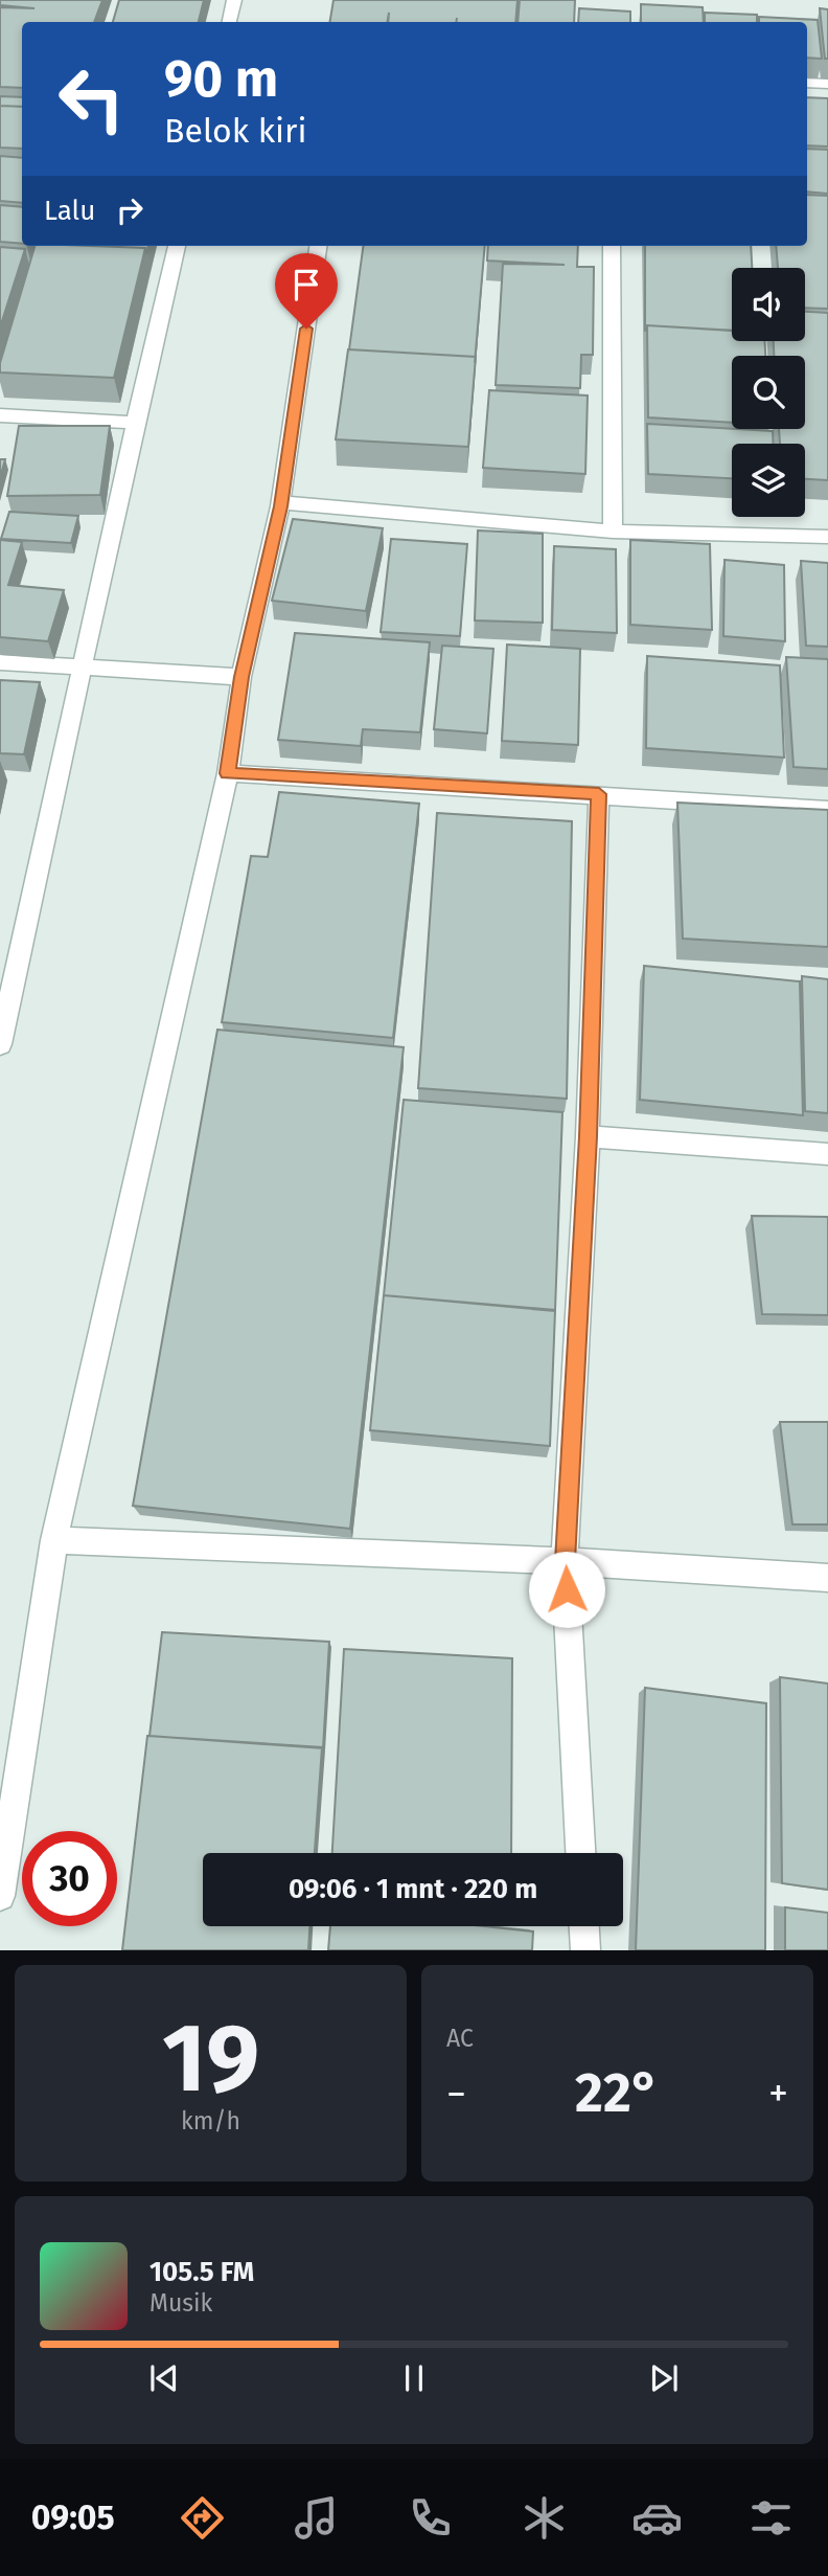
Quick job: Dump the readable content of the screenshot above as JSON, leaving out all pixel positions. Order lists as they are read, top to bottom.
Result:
{
  "page": {
    "turn": ["90 m", "Belok kiri"],
    "then": "Lalu",
    "limit": "30",
    "trip": "09:06 · 1 mnt · 220 m",
    "tile": [
      ["19", "km/h"],
      "AC"
    ],
    "heat": ["−", "22°", "+"],
    "song": ["105.5 FM", "Musik"],
    "tabs": "09:05"
  }
}
